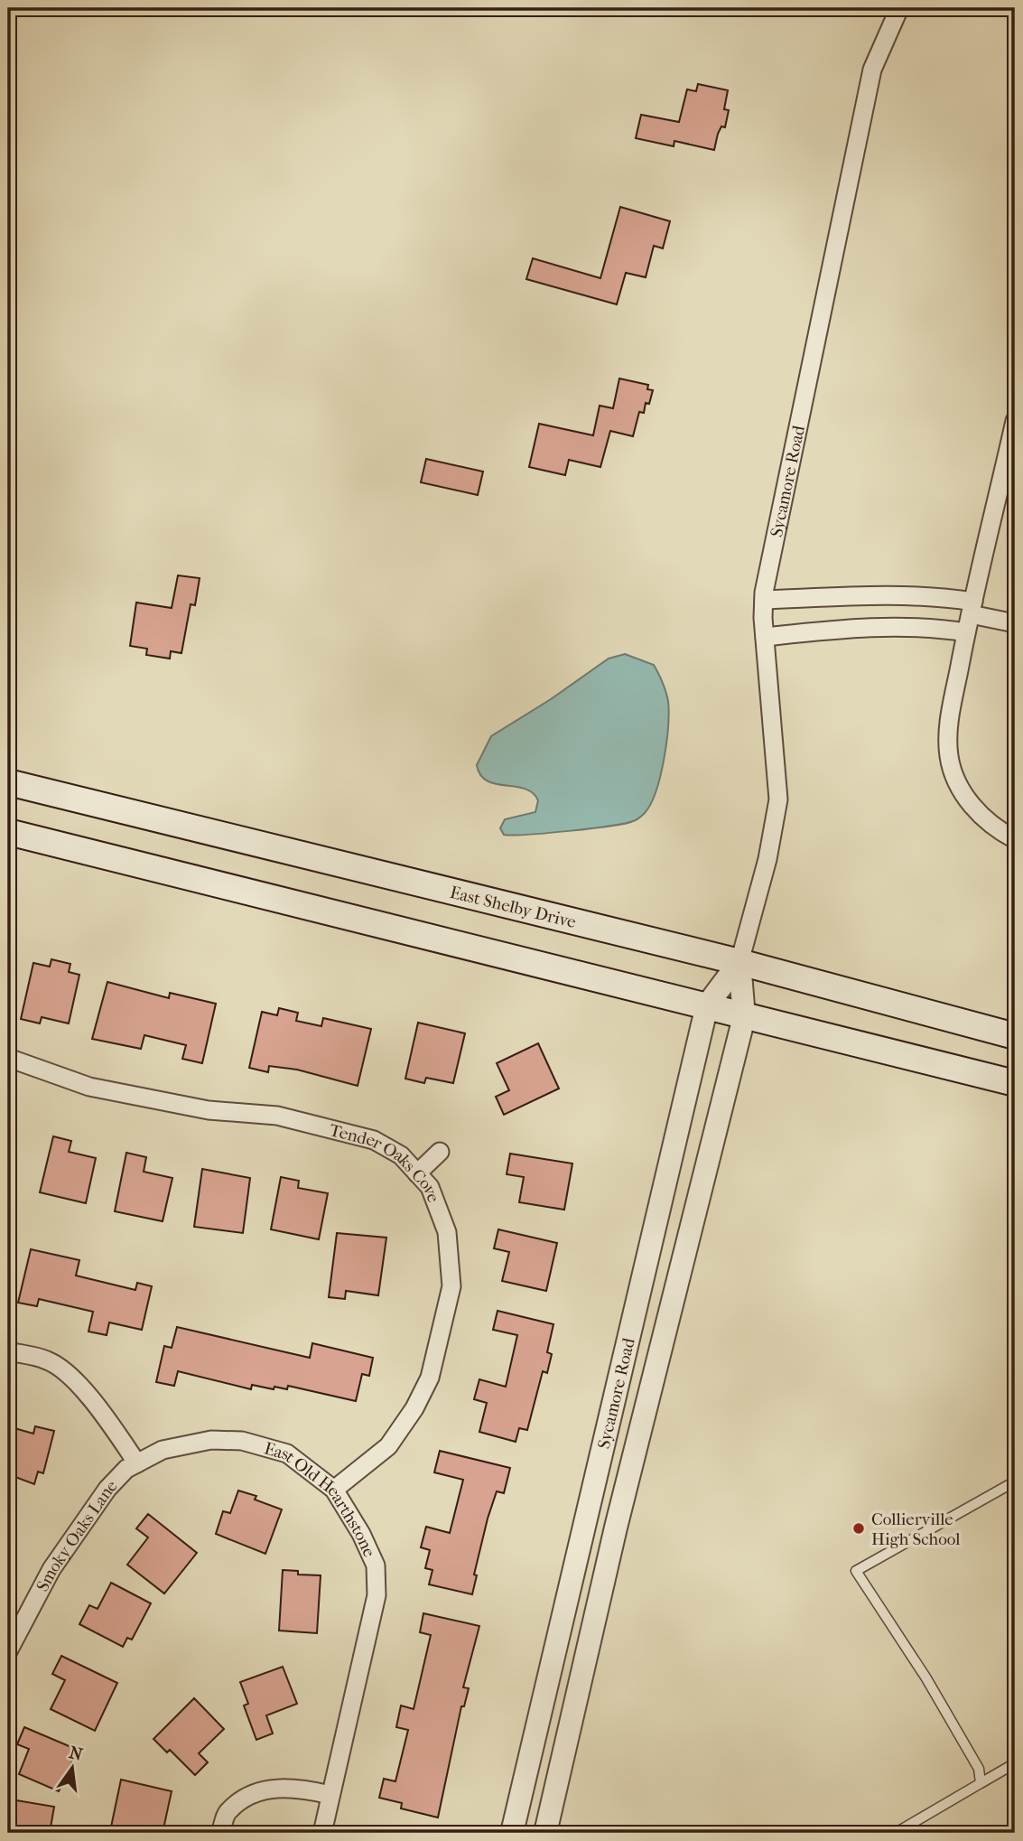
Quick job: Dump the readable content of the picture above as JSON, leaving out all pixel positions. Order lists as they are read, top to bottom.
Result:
{
  "streets": {
    "main road": ["East Shelby Drive"],
    "street": [
      "Sycamore Road",
      "Tender Oaks Cove",
      "East Old Hearthstone",
      "Smoky Oaks Lane"
    ]
  },
  "crossings": [
    ["Sycamore Road", "East Shelby Drive"],
    ["Tender Oaks Cove", "East Old Hearthstone"],
    ["East Old Hearthstone", "Smoky Oaks Lane"]
  ],
  "places": ["Collierville High School"],
  "north": "top"
}
